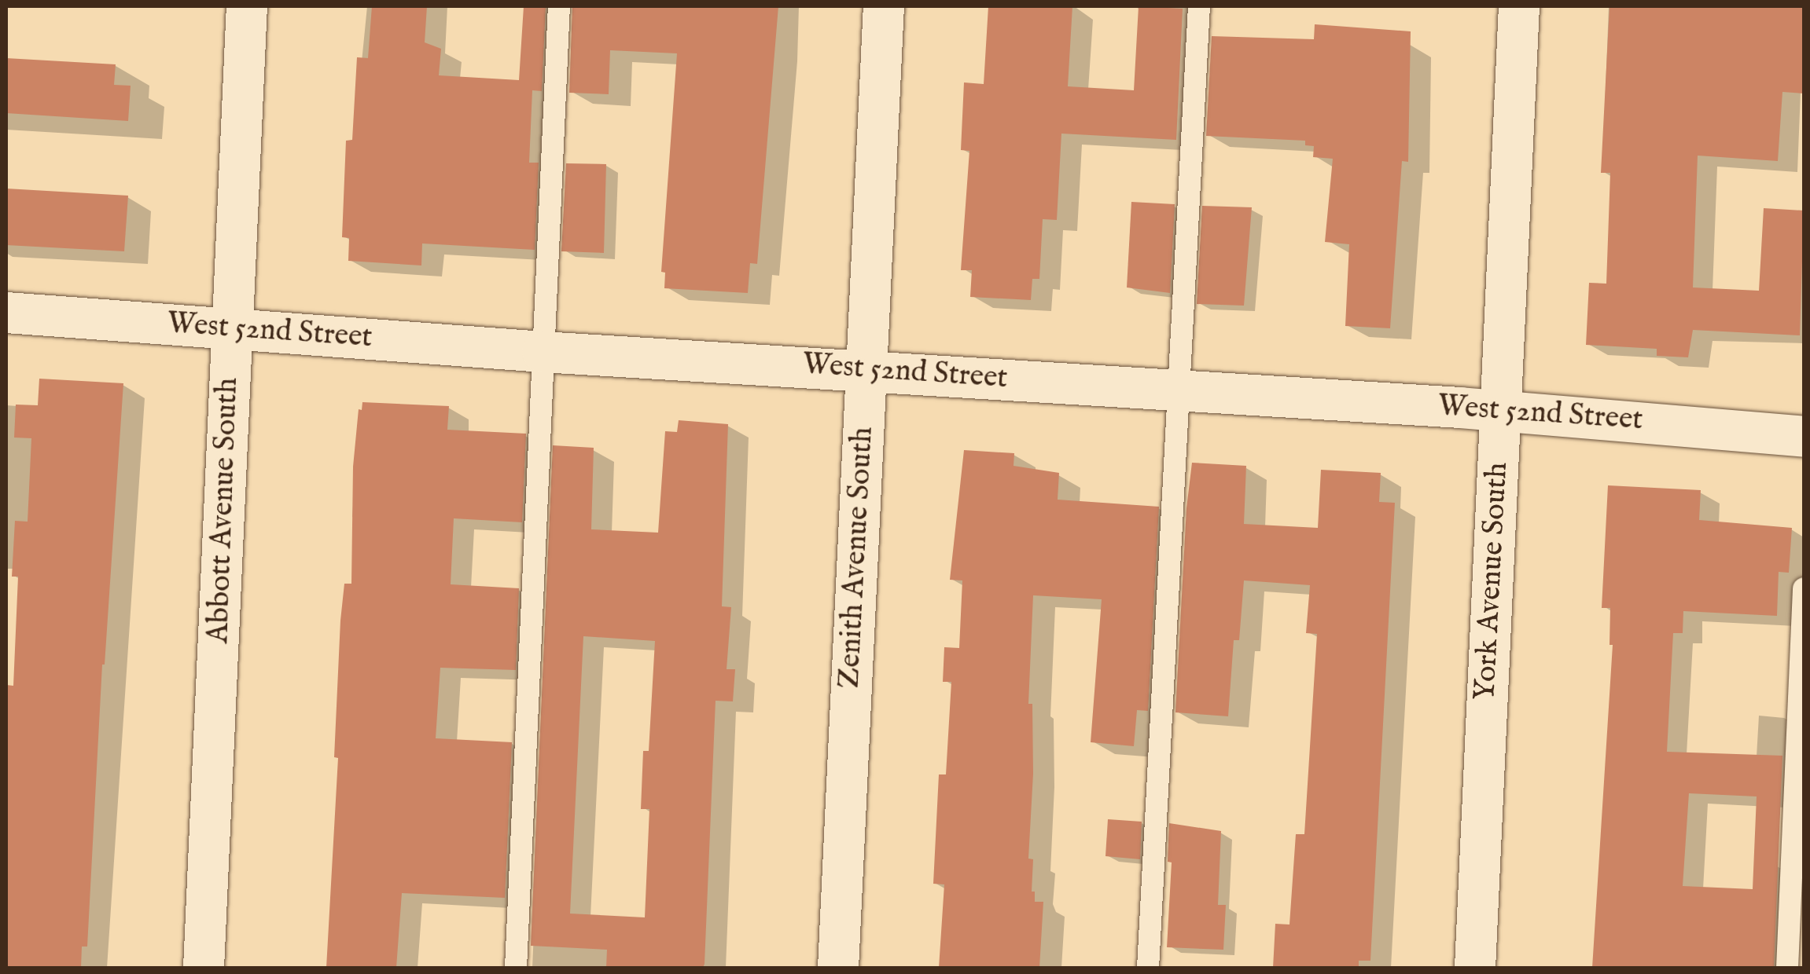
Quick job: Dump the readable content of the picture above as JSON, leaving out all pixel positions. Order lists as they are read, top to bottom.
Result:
{
  "streets": {
    "street": [
      "West 52nd Street",
      "Abbott Avenue South",
      "Zenith Avenue South",
      "York Avenue South"
    ]
  },
  "crossings": [
    ["West 52nd Street", "Abbott Avenue South"],
    ["West 52nd Street", "Zenith Avenue South"],
    ["West 52nd Street", "York Avenue South"]
  ]
}
